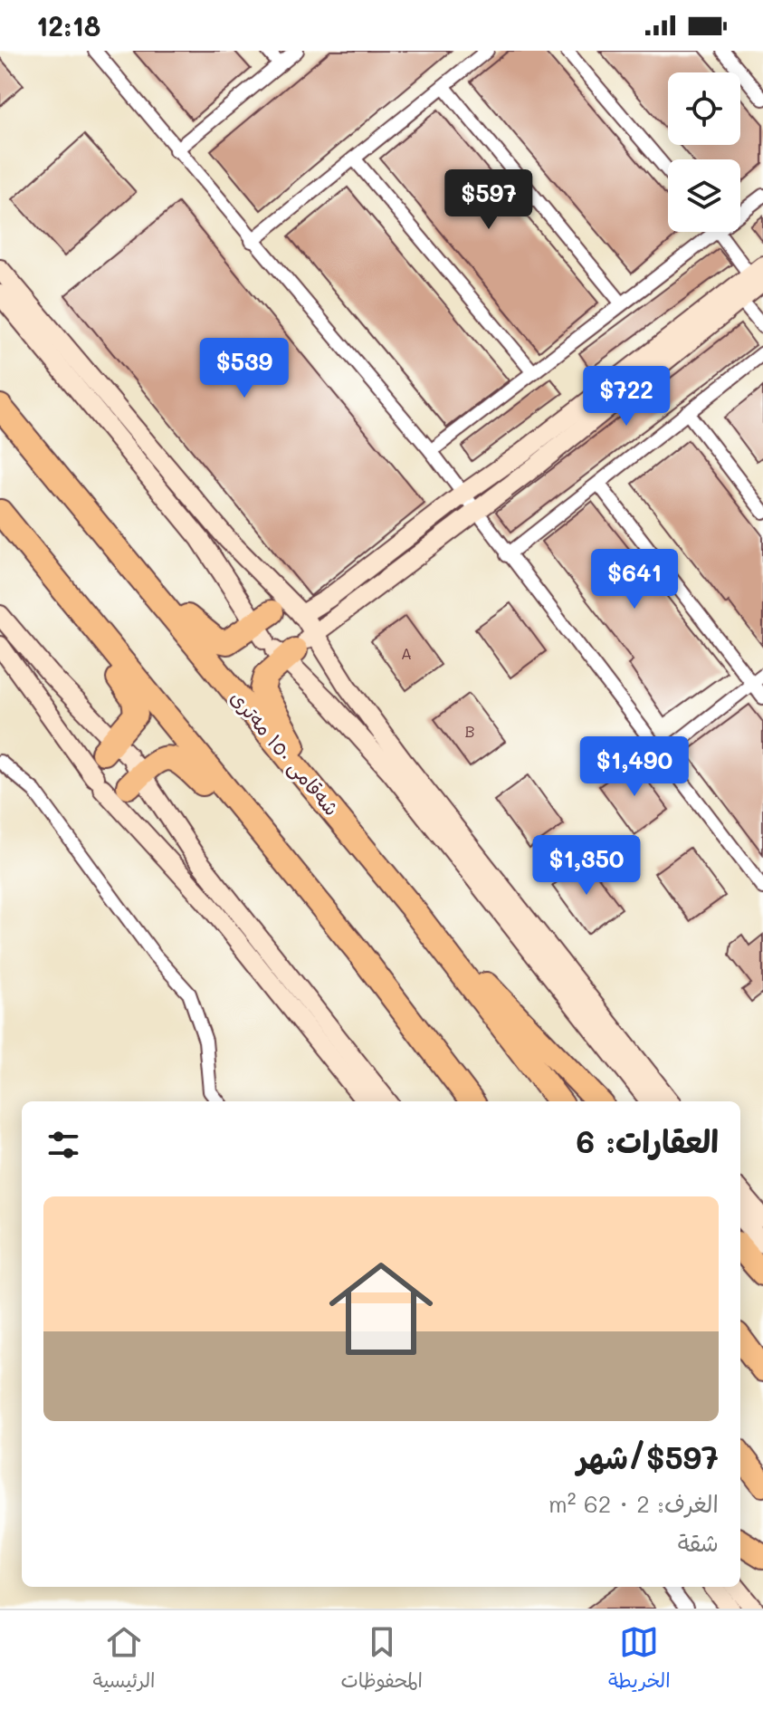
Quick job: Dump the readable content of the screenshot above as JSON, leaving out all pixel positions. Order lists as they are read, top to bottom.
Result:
{
  "streets": {
    "highway": ["شەقامی ١٥٠ مەتری"]
  },
  "house_numbers": ["A", "B"],
  "page": {
    "status": "12:18",
    "price": [
      "$597",
      "$539",
      "$722",
      "$641",
      "$1,490",
      "$1,350"
    ],
    "heading": "العقارات: 6",
    "list": [
      {
        "name": "$597/شهر",
        "note": "الغرف: 2 · 62 m² · شقة"
      }
    ],
    "tabs": ["الخريطة", "المحفوظات", "الرئيسية"]
  }
}
